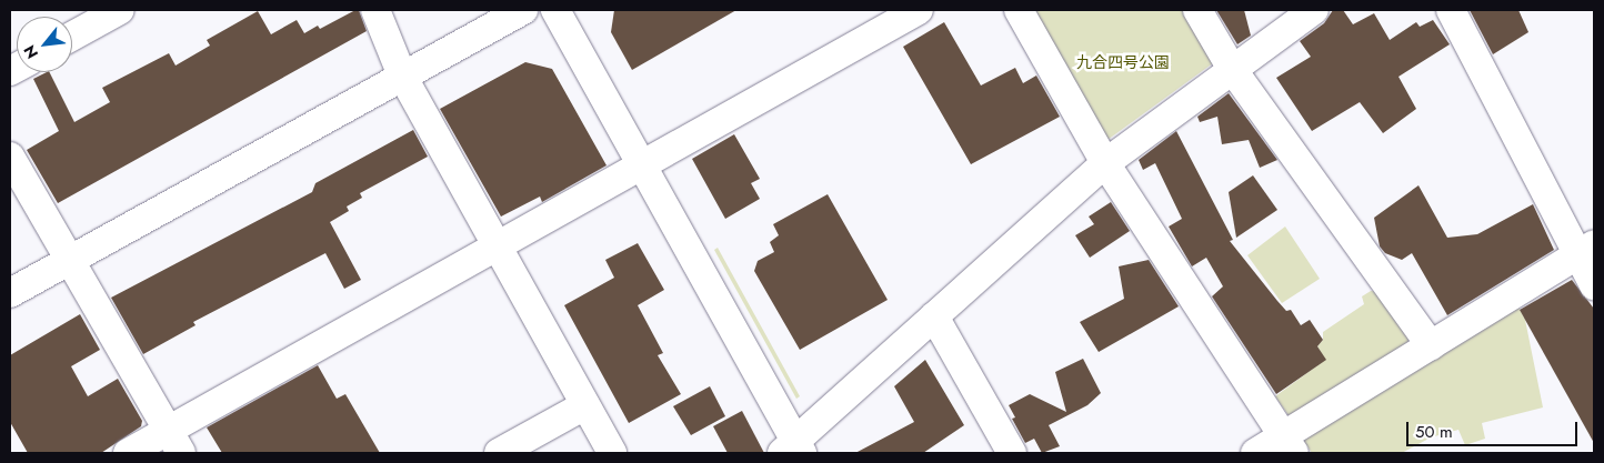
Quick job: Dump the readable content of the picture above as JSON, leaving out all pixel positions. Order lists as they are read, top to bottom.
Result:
{
  "parks": ["九合四号公園"],
  "scale_bar": "50 m",
  "north": "bottom left"
}
